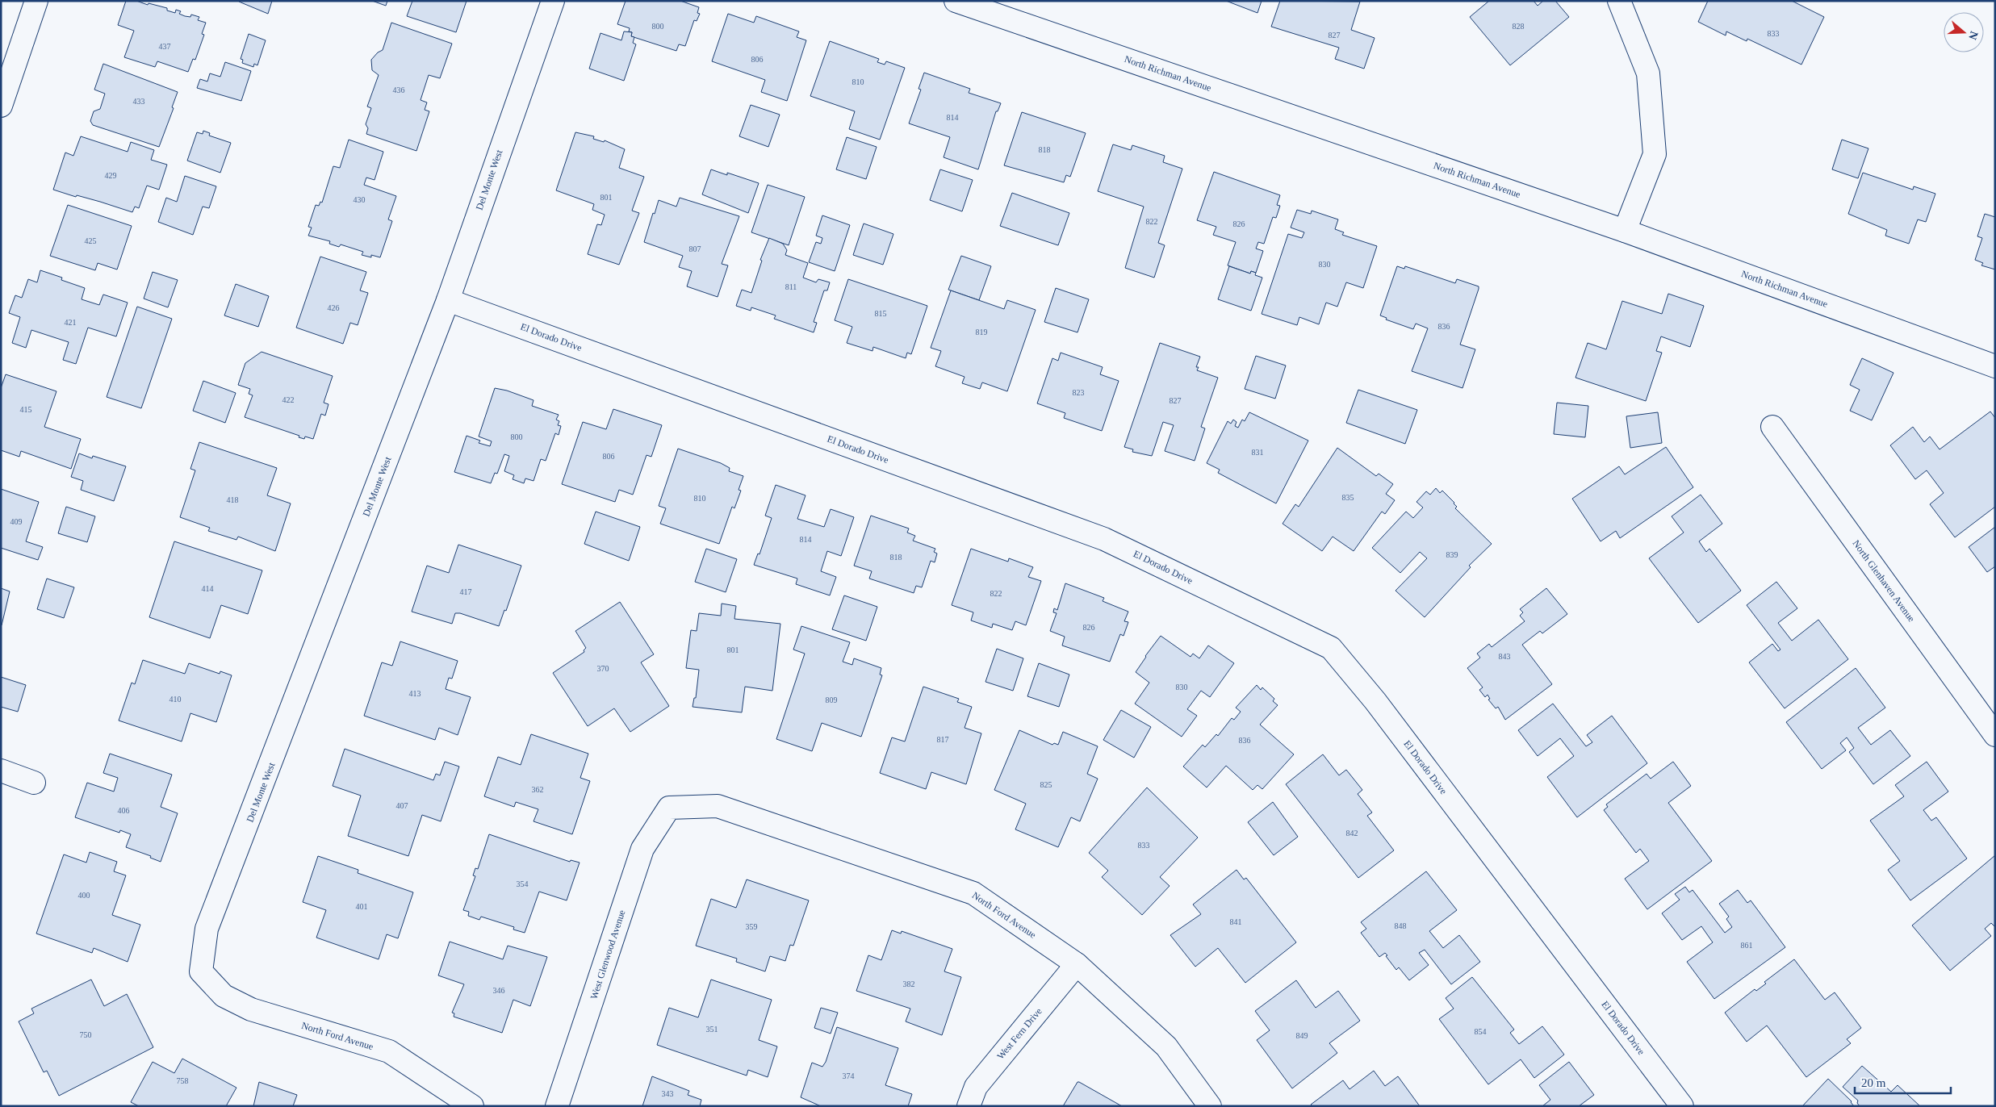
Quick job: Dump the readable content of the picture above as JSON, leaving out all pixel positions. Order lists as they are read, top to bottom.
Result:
{
  "streets": {
    "street": [
      "North Richman Avenue",
      "Del Monte West",
      "El Dorado Drive",
      "North Glenhaven Avenue",
      "North Ford Avenue",
      "West Glenwood Avenue",
      "West Fern Drive"
    ]
  },
  "crossings": [
    ["Del Monte West", "El Dorado Drive"],
    ["Del Monte West", "North Ford Avenue"],
    ["North Ford Avenue", "West Glenwood Avenue"],
    ["North Ford Avenue", "West Fern Drive"]
  ],
  "house_numbers": [
    "800",
    "828",
    "833",
    "827",
    "437",
    "806",
    "810",
    "436",
    "433",
    "814",
    "818",
    "429",
    "801",
    "430",
    "822",
    "826",
    "425",
    "807",
    "830",
    "811",
    "426",
    "815",
    "421",
    "836",
    "819",
    "823",
    "422",
    "827",
    "415",
    "800",
    "831",
    "806",
    "835",
    "810",
    "418",
    "409",
    "814",
    "839",
    "818",
    "414",
    "417",
    "822",
    "826",
    "801",
    "843",
    "370",
    "830",
    "413",
    "410",
    "809",
    "817",
    "836",
    "825",
    "362",
    "407",
    "406",
    "842",
    "833",
    "354",
    "400",
    "401",
    "841",
    "848",
    "359",
    "861",
    "382",
    "346",
    "351",
    "854",
    "750",
    "849",
    "374",
    "758",
    "343"
  ],
  "scale_bar": "20 m",
  "north": "right"
}
